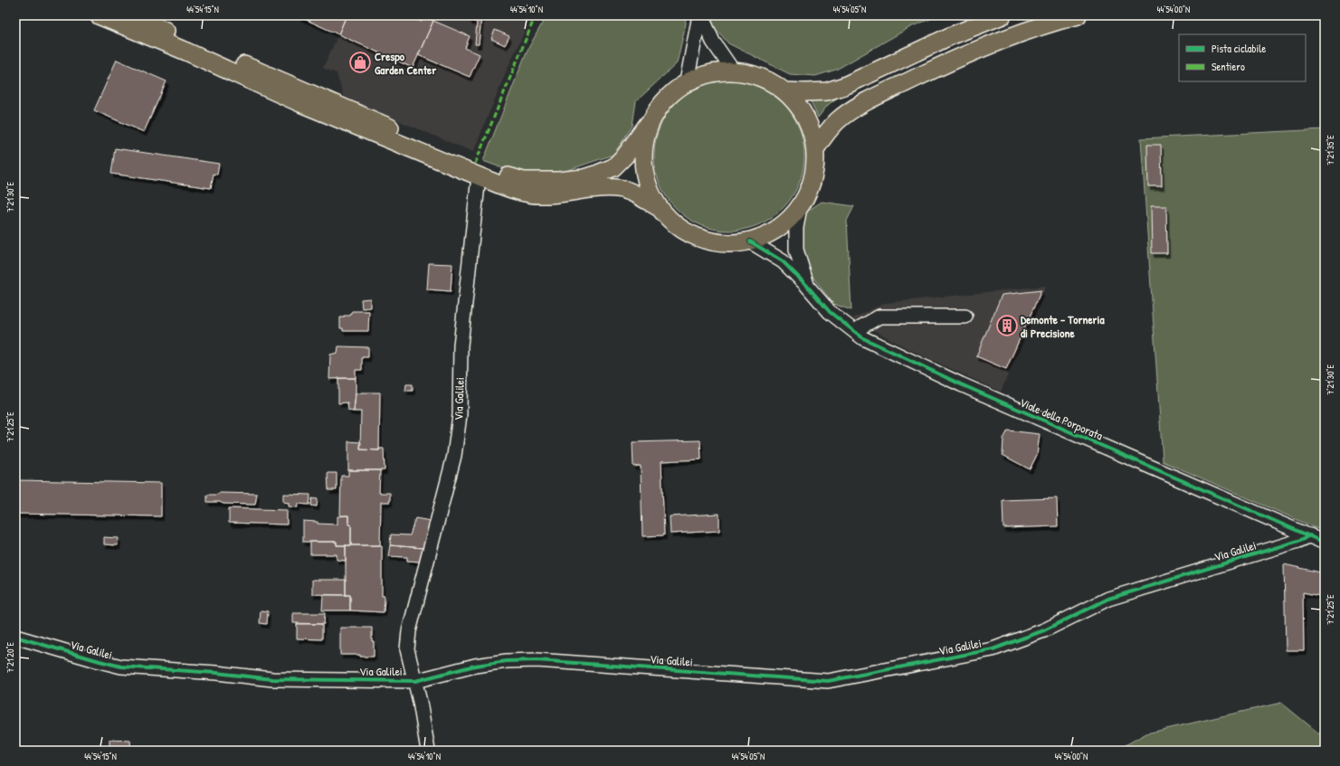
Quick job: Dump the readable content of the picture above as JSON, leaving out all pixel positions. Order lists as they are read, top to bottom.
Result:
{
  "streets": {
    "street": ["Via Galilei", "Viale della Porporata"]
  },
  "crossings": [
    ["Via Galilei", "Viale della Porporata"]
  ],
  "places": {
    "shop": ["Crespo Garden Center"],
    "building": ["Demonte - Torneria di Precisione"]
  },
  "legend": ["Pista ciclabile", "Sentiero"],
  "coordinates": [
    "44°54'15\"N",
    "44°54'10\"N",
    "44°54'05\"N",
    "44°54'00\"N",
    "7°21'35\"E",
    "7°21'30\"E",
    "7°21'25\"E",
    "7°21'20\"E"
  ]
}
